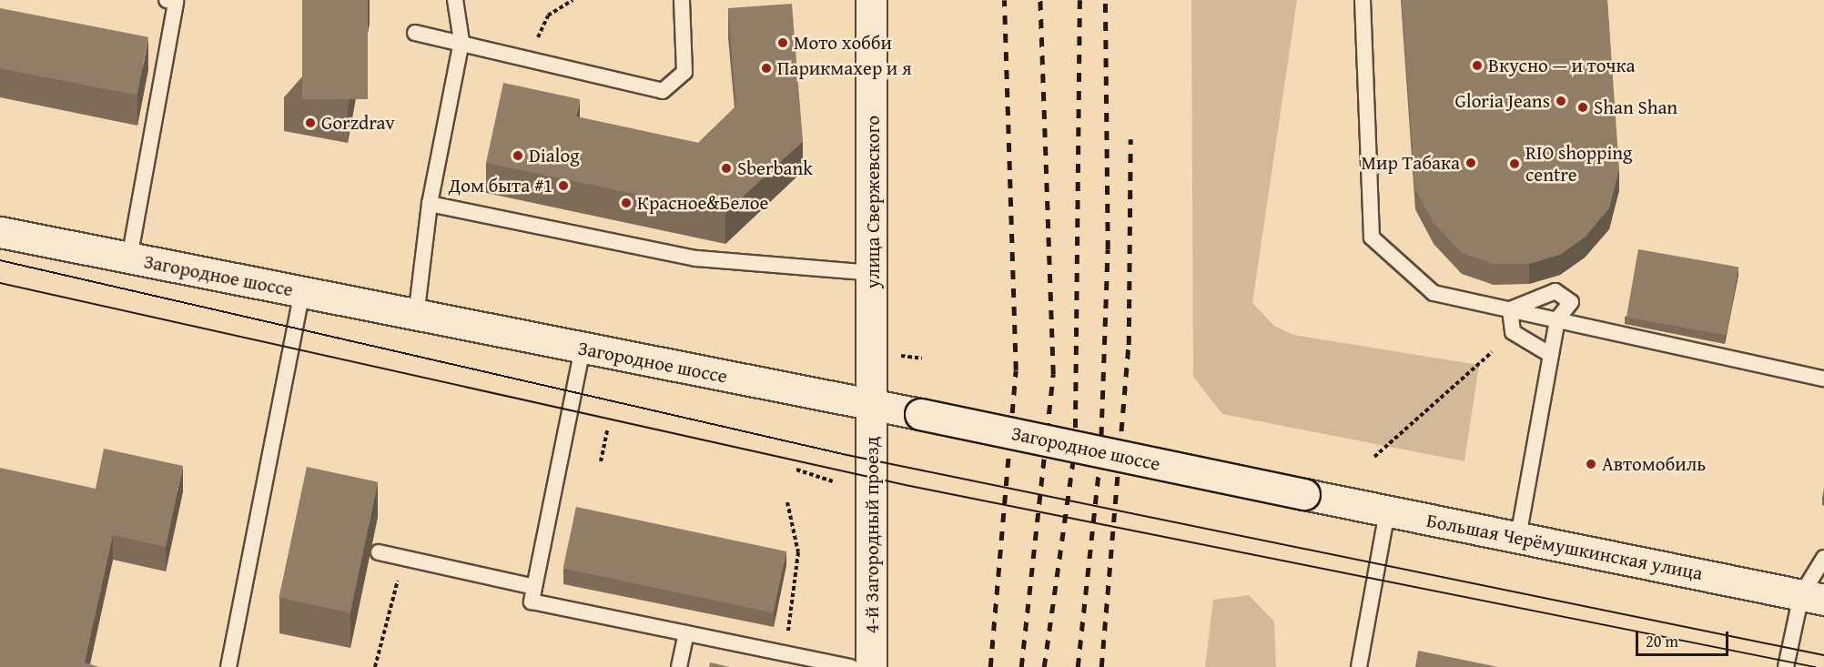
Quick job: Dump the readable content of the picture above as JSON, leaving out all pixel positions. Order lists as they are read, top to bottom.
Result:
{
  "streets": {
    "main road": [
      "улица Свержевского",
      "Загородное шоссе",
      "4-й Загородный проезд",
      "Большая Черёмушкинская улица"
    ]
  },
  "crossings": [
    ["улица Свержевского", "Загородное шоссе"],
    ["улица Свержевского", "4-й Загородный проезд"],
    ["Загородное шоссе", "4-й Загородный проезд"],
    ["Загородное шоссе", "Большая Черёмушкинская улица"]
  ],
  "places": [
    "Мото хобби",
    "Вкусно — и точка",
    "Парикмахер и я",
    "Gloria Jeans",
    "Shan Shan",
    "Gorzdrav",
    "Dialog",
    "Мир Табака",
    "RIO shopping centre",
    "Sberbank",
    "Дом быта #1",
    "Красное&Белое",
    "Автомобиль"
  ],
  "scale_bar": "20 m"
}
